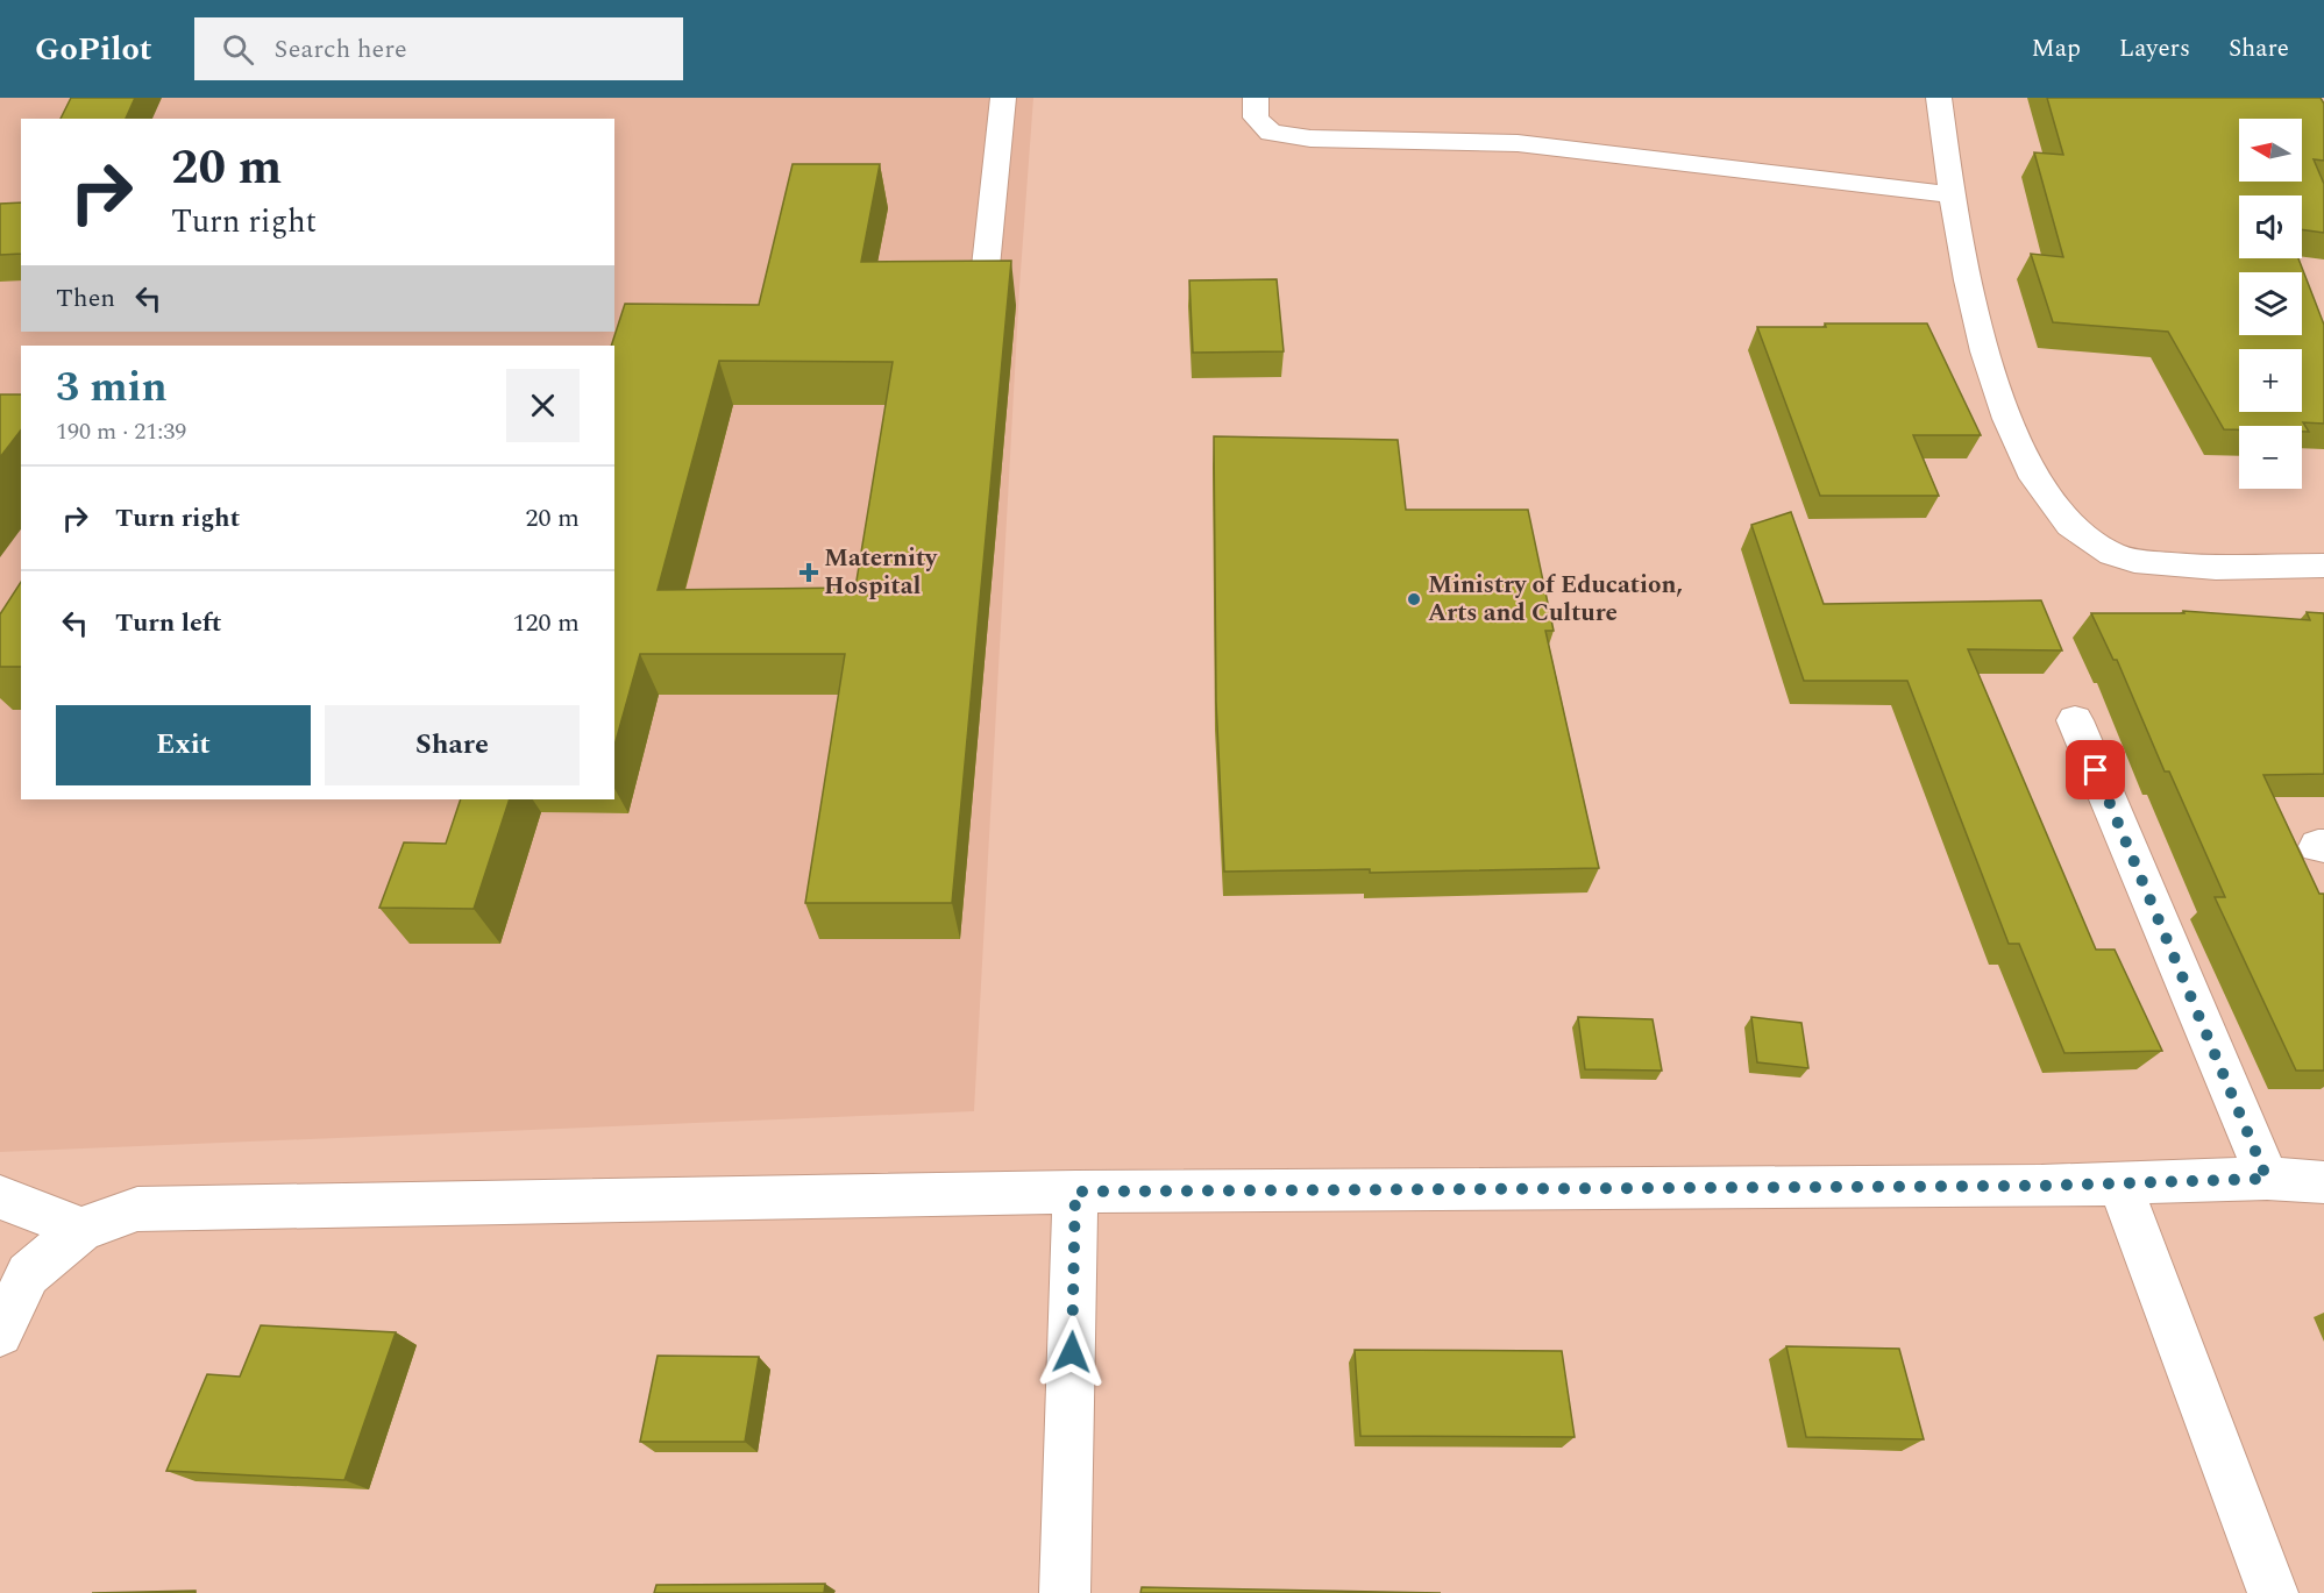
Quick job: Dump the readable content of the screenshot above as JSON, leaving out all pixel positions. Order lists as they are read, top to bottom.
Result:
{
  "places": {
    "health": ["Maternity Hospital"],
    "other": ["Ministry of Education, Arts and Culture"]
  },
  "north": "left",
  "page": {
    "header": "GoPilot",
    "search": "Search here",
    "nav": ["Map", "Layers", "Share"],
    "map_buttons": ["+", "−"],
    "turn": ["20 m", "Turn right"],
    "then": "Then",
    "heading": ["3 min", "190 m · 21:39"],
    "list": [
      {
        "name": "Turn right",
        "value": "20 m"
      },
      {
        "name": "Turn left",
        "value": "120 m"
      }
    ],
    "buttons": ["Exit", "Share"]
  }
}
